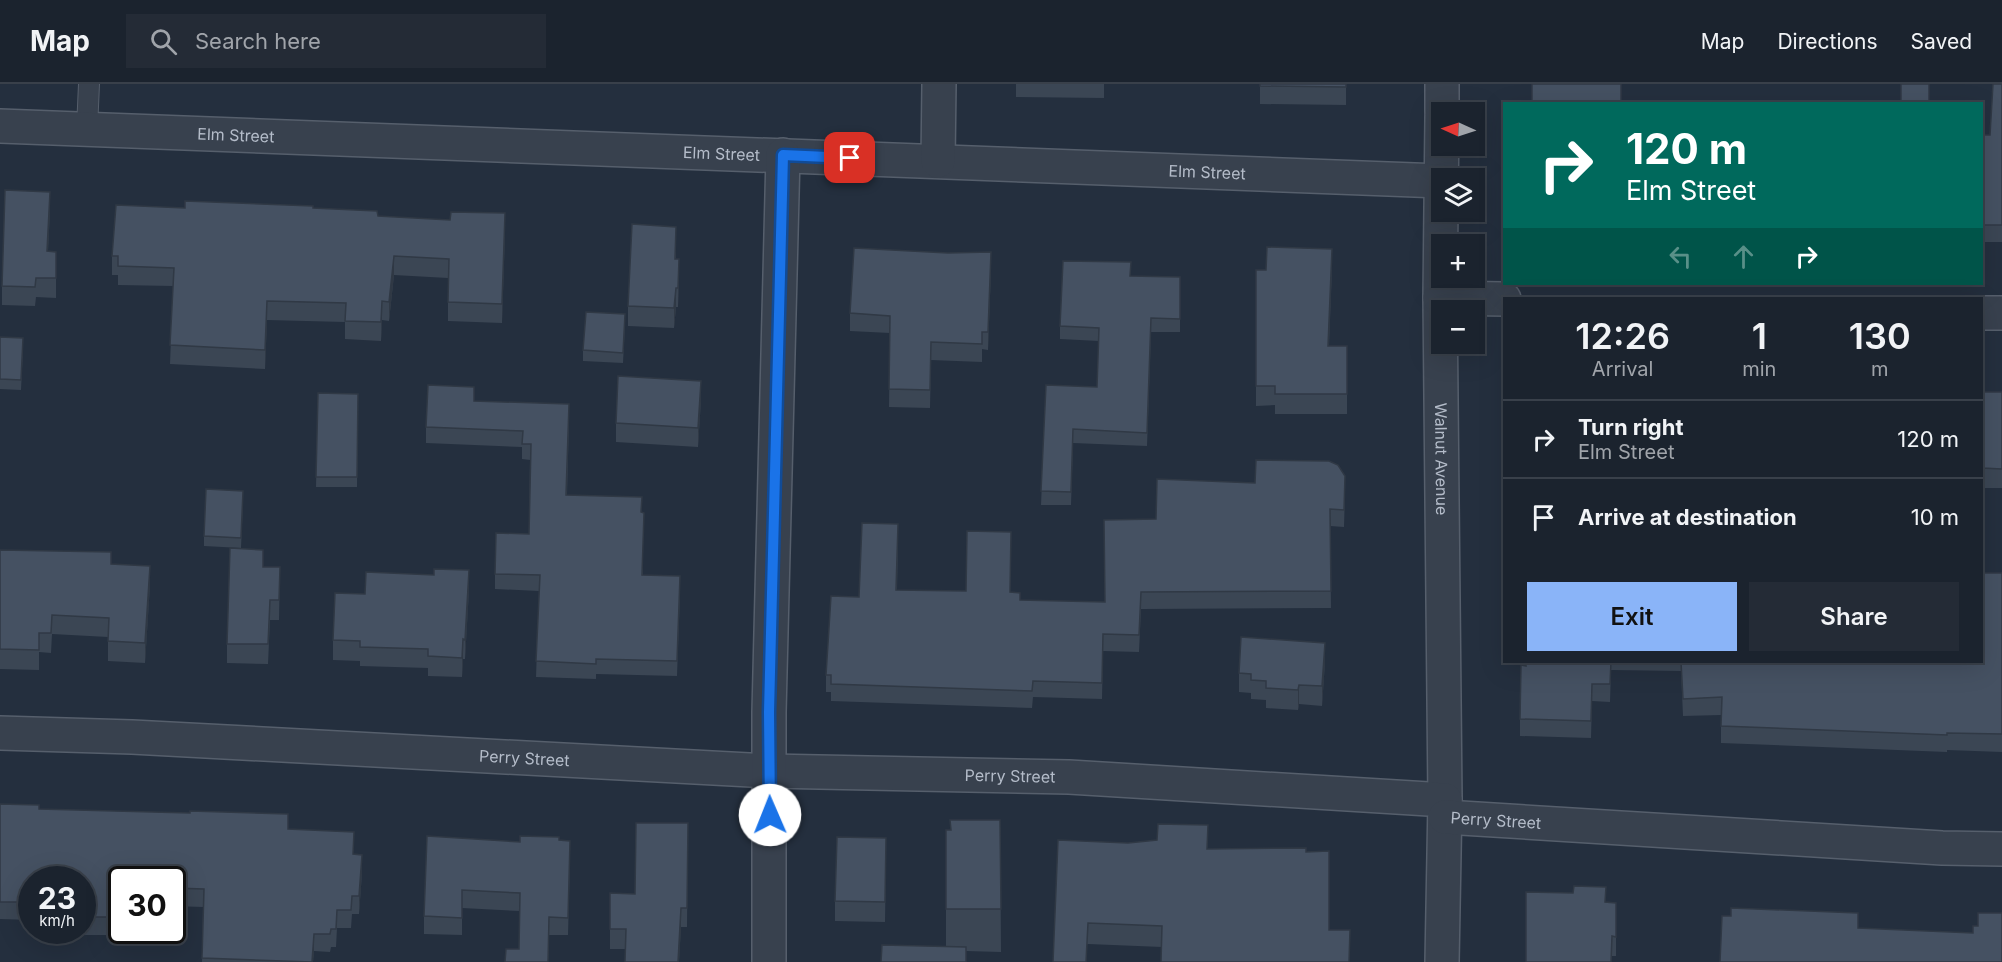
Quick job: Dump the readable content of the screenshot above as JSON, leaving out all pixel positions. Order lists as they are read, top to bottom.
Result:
{
  "streets": {
    "street": ["Elm Street", "Walnut Avenue", "Perry Street"]
  },
  "crossings": [
    ["Walnut Avenue", "Perry Street"]
  ],
  "north": "left",
  "page": {
    "header": "Map",
    "search": "Search here",
    "nav": ["Map", "Directions", "Saved"],
    "map_buttons": ["+", "−"],
    "turn": ["120 m", "Elm Street"],
    "eta": [
      "12:26",
      "Arrival",
      "1",
      "min",
      "130",
      "m"
    ],
    "list": [
      {
        "name": "Turn right",
        "note": "Elm Street",
        "value": "120 m"
      },
      {
        "name": "Arrive at destination",
        "value": "10 m"
      }
    ],
    "buttons": ["Exit", "Share"],
    "speed": "23 km/h",
    "limit": "30"
  }
}
